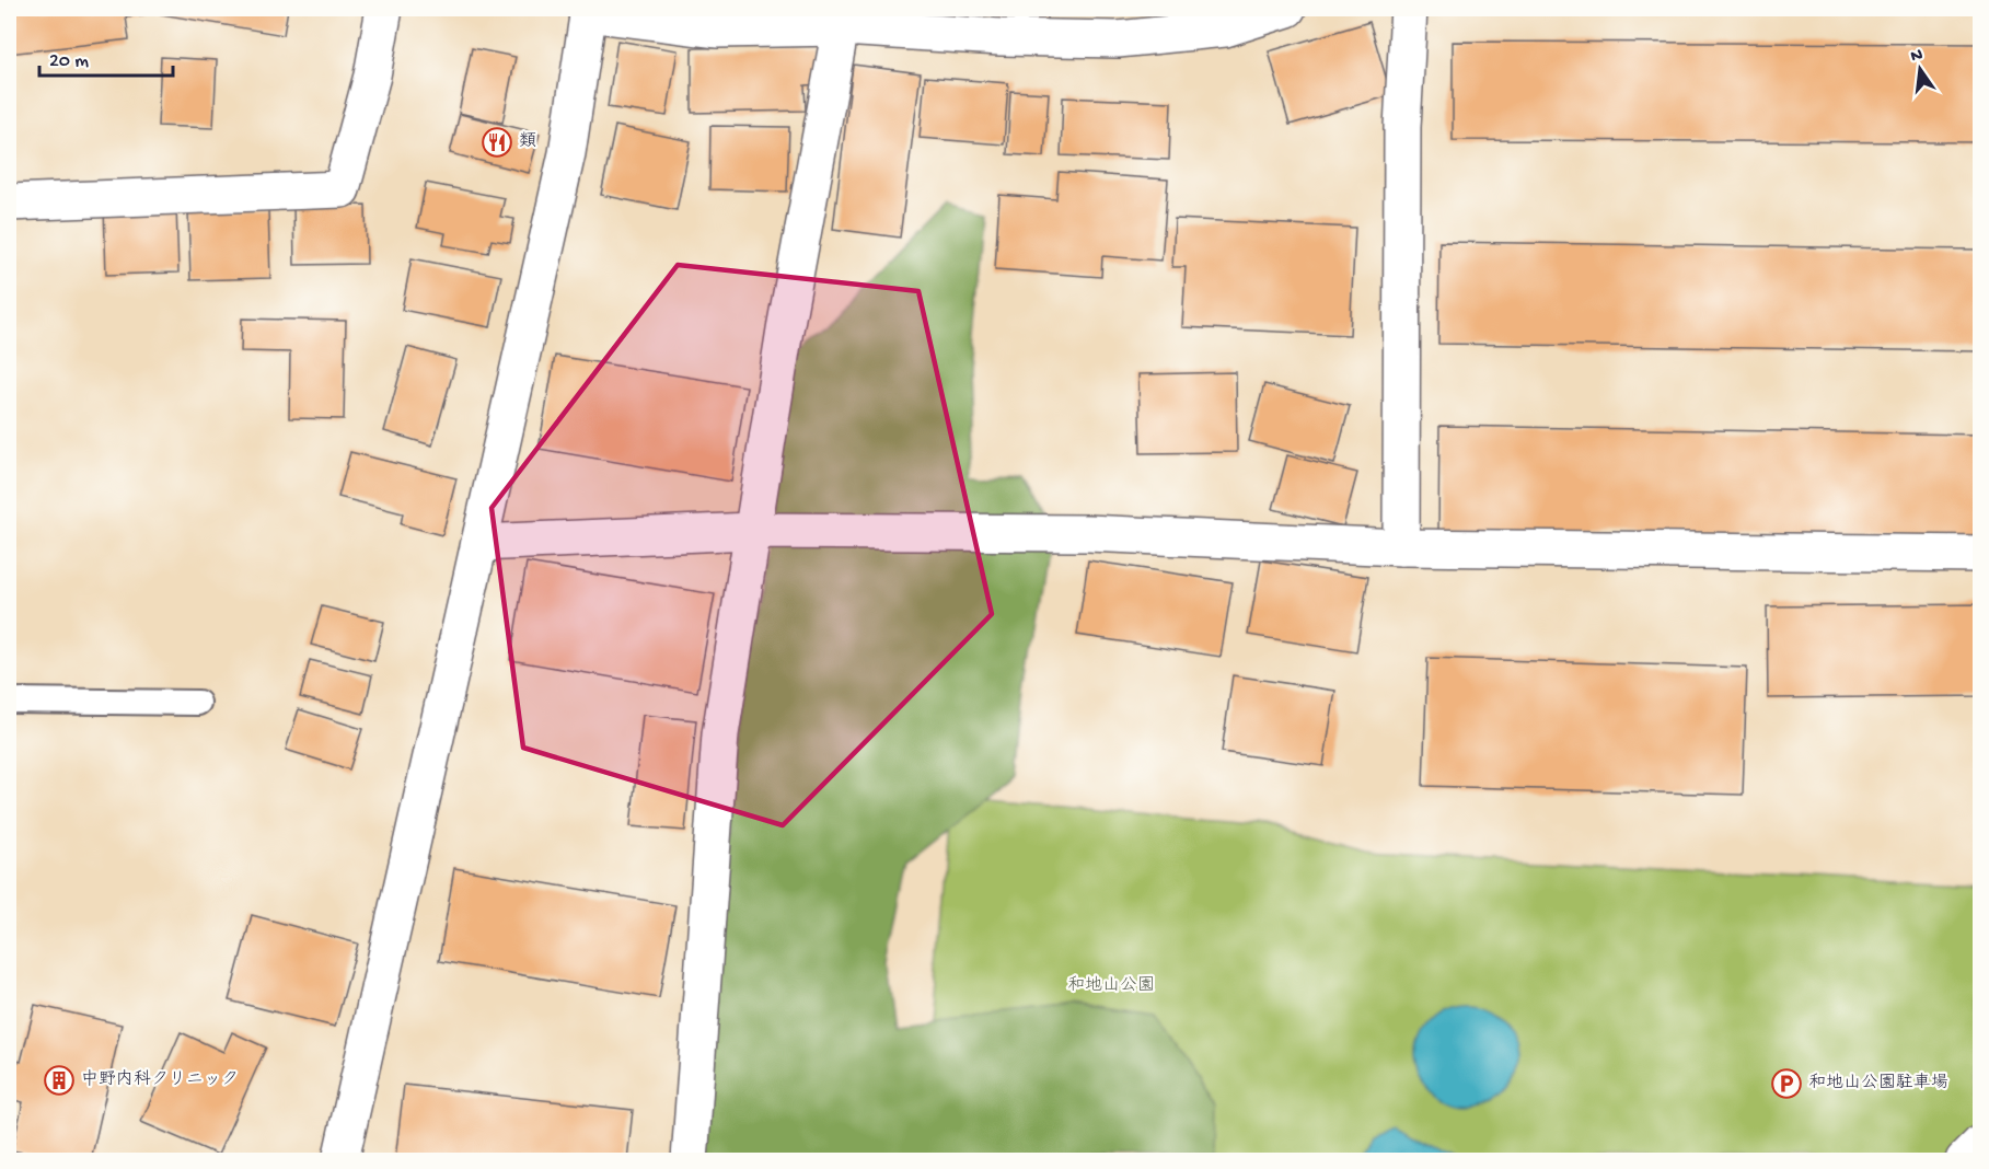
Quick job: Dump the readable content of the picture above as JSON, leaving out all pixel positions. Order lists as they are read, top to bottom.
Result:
{
  "parks": ["和地山公園"],
  "places": {
    "restaurant": ["類"],
    "building": ["中野内科クリニック"],
    "parking": ["和地山公園駐車場"]
  },
  "scale_bar": "20 m",
  "north": "top"
}
